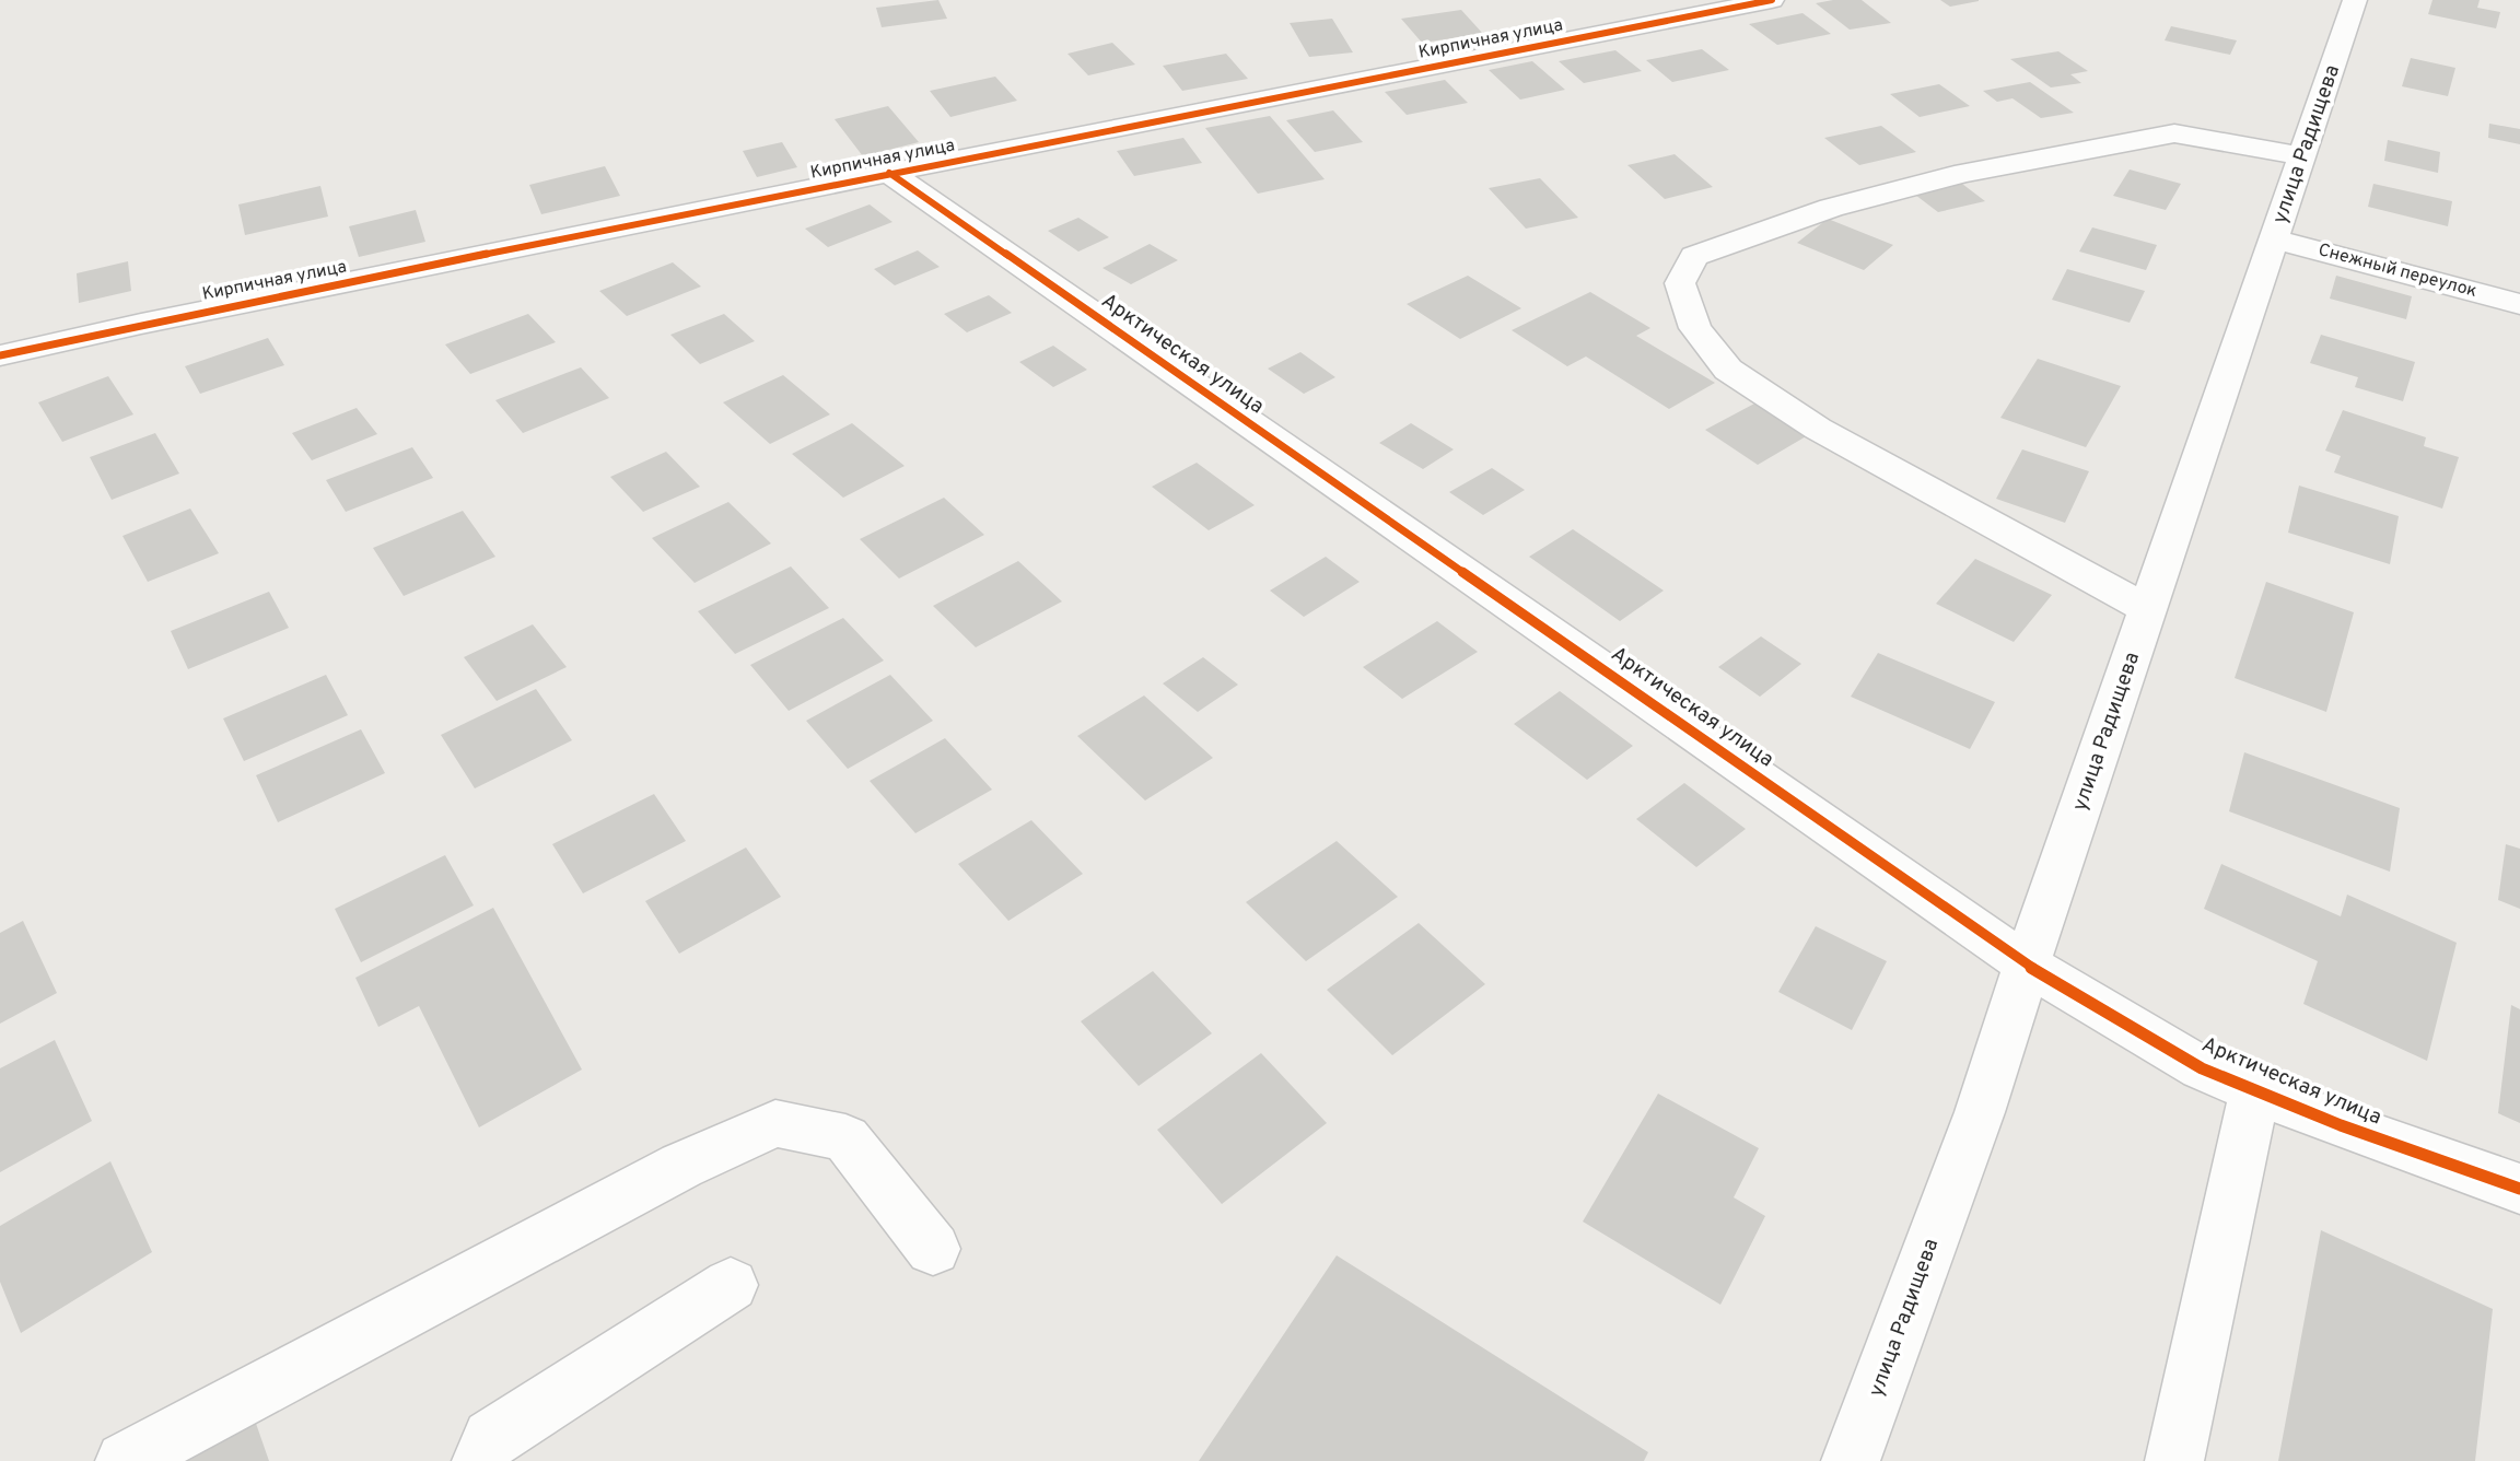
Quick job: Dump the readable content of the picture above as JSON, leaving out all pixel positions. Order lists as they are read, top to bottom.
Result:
{
  "streets": {
    "street": [
      "Кирпичная улица",
      "улица Радищева",
      "Снежный переулок",
      "Арктическая улица"
    ]
  },
  "crossings": [
    ["Кирпичная улица", "Арктическая улица"],
    ["улица Радищева", "Снежный переулок"],
    ["улица Радищева", "Арктическая улица"]
  ]
}
